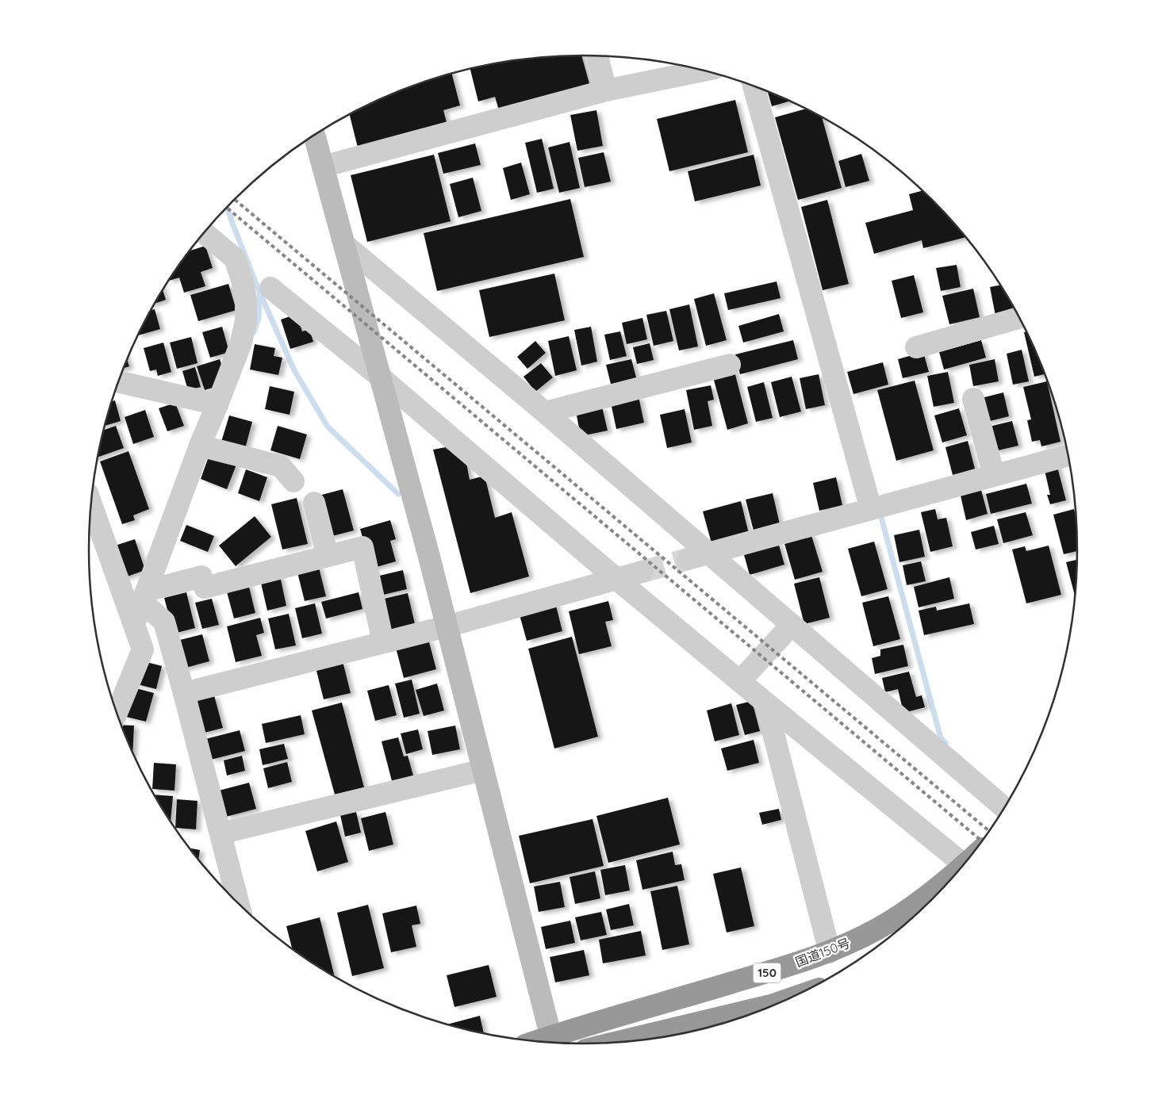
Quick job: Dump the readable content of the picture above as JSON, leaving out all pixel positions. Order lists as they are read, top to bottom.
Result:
{
  "streets": {
    "highway": ["国道150号", "150"]
  }
}
